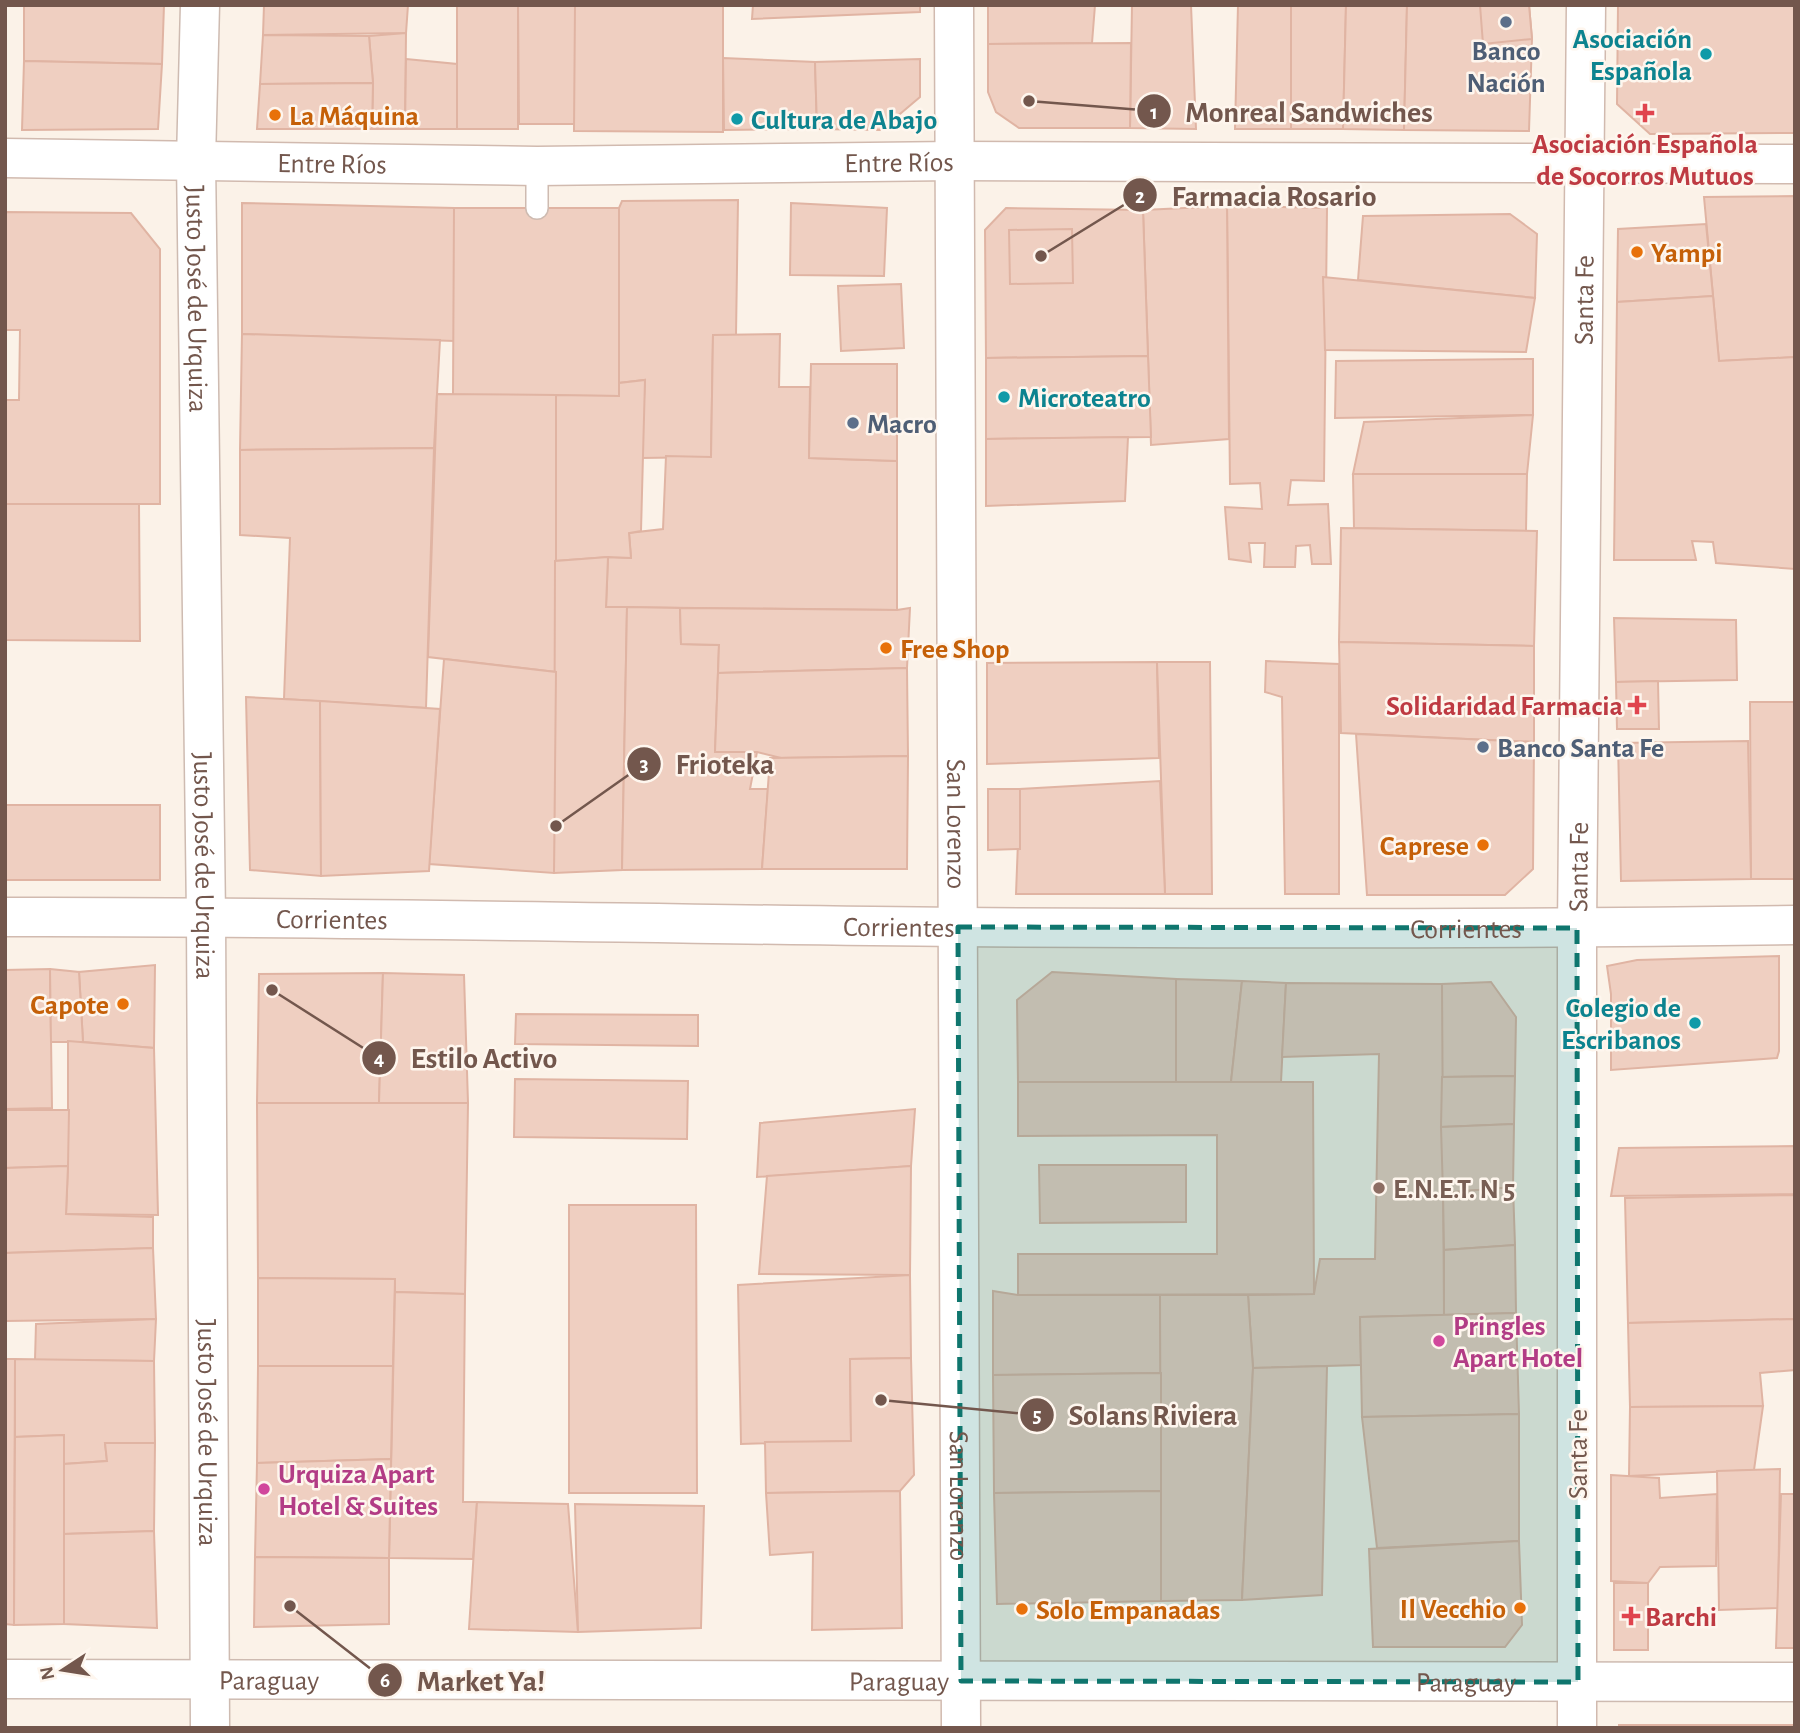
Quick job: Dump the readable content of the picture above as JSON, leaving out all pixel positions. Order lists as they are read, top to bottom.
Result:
{
  "streets": {
    "main road": [
      "Entre Ríos",
      "Justo José de Urquiza",
      "Santa Fe",
      "San Lorenzo",
      "Corrientes",
      "Paraguay"
    ]
  },
  "crossings": [
    ["Entre Ríos", "Justo José de Urquiza"],
    ["Entre Ríos", "Santa Fe"],
    ["Entre Ríos", "San Lorenzo"],
    ["Justo José de Urquiza", "Corrientes"],
    ["Justo José de Urquiza", "Paraguay"],
    ["Santa Fe", "Corrientes"],
    ["Santa Fe", "Paraguay"],
    ["San Lorenzo", "Corrientes"],
    ["San Lorenzo", "Paraguay"]
  ],
  "places": {
    "other": [
      "Banco Nación",
      "Asociación Española",
      "Monreal Sandwiches",
      "La Máquina",
      "Cultura de Abajo",
      "Yampi",
      "Farmacia Rosario",
      "Microteatro",
      "Macro",
      "Free Shop",
      "Banco Santa Fe",
      "Frioteka",
      "Caprese",
      "Estilo Activo",
      "Capote",
      "Colegio de Escribanos",
      "E.N.E.T. N 5",
      "Pringles Apart Hotel",
      "Solans Riviera",
      "Urquiza Apart Hotel & Suites",
      "Market Ya!",
      "Il Vecchio",
      "Solo Empanadas"
    ],
    "health": ["Asociación Española de Socorros Mutuos", "Solidaridad Farmacia", "Barchi"]
  },
  "north": "left"
}
